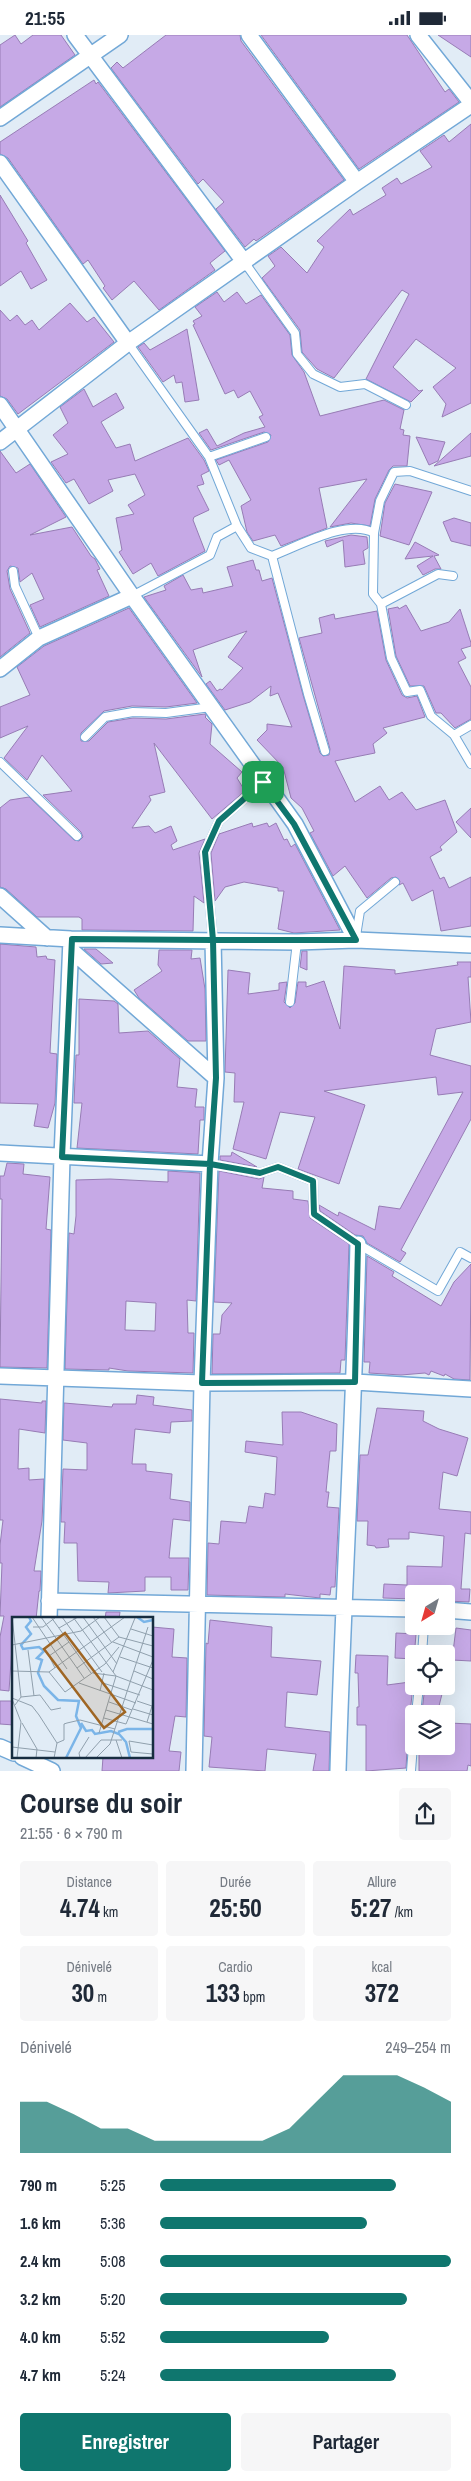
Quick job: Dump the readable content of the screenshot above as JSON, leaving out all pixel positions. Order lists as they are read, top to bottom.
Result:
{
  "north": "bottom left",
  "page": {
    "status": "21:55",
    "heading": ["Course du soir", "21:55 · 6 × 790 m"],
    "stats": [
      ["Distance", "4.74 km"],
      ["Durée", "25:50"],
      ["Allure", "5:27 /km"],
      ["Dénivelé", "30 m"],
      ["Cardio", "133 bpm"],
      ["kcal", "372"]
    ],
    "chart": ["Dénivelé", "249–254 m"],
    "list": [
      {
        "name": "790 m",
        "note": "5:25"
      },
      {
        "name": "1.6 km",
        "note": "5:36"
      },
      {
        "name": "2.4 km",
        "note": "5:08"
      },
      {
        "name": "3.2 km",
        "note": "5:20"
      },
      {
        "name": "4.0 km",
        "note": "5:52"
      },
      {
        "name": "4.7 km",
        "note": "5:24"
      }
    ],
    "buttons": ["Enregistrer", "Partager"]
  }
}
